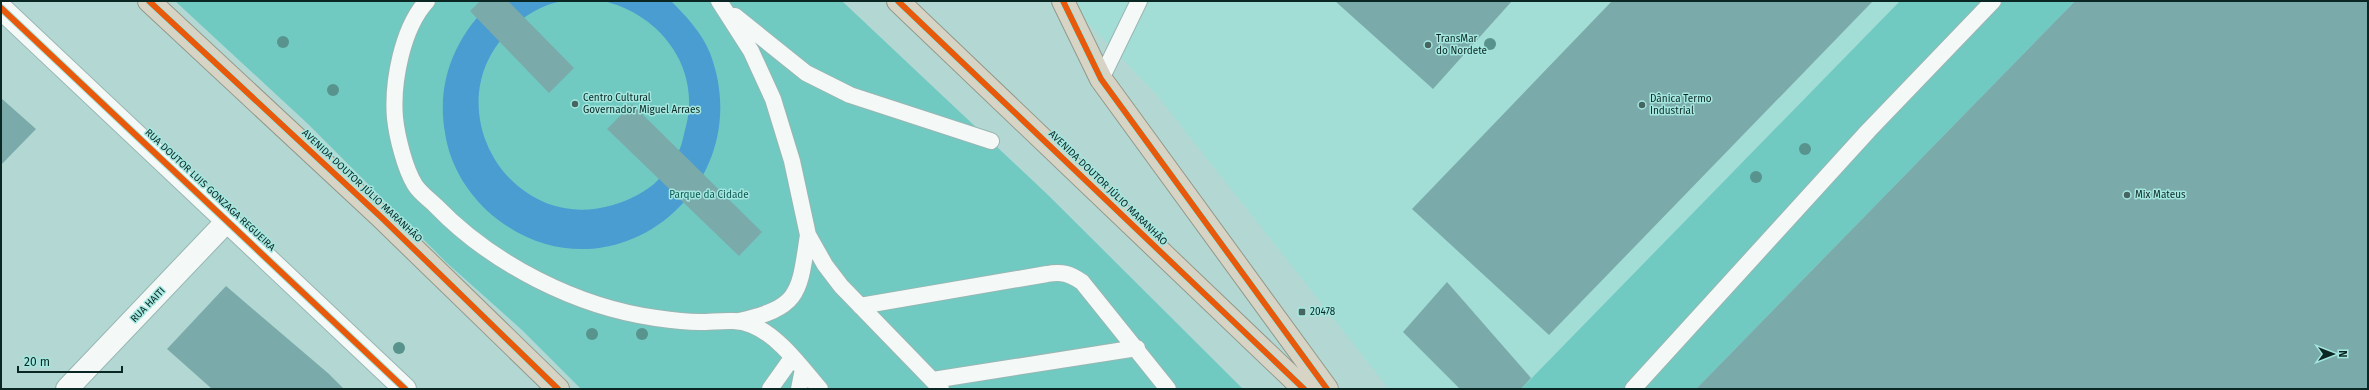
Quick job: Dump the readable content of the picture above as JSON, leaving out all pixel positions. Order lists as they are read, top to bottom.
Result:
{
  "streets": {
    "highway": ["AVENIDA DOUTOR JÚLIO MARANHÃO"],
    "street": ["RUA DOUTOR LUIS GONZAGA REGUEIRA", "RUA HAITI"]
  },
  "crossings": [
    ["RUA DOUTOR LUIS GONZAGA REGUEIRA", "RUA HAITI"]
  ],
  "parks": ["Parque da Cidade"],
  "places": {
    "other": [
      "TransMar do Nordete",
      "Centro Cultural Governador Miguel Arraes",
      "Dânica Termo Industrial",
      "Mix Mateus"
    ],
    "transit": ["20478"]
  },
  "scale_bar": "20 m",
  "north": "right"
}
